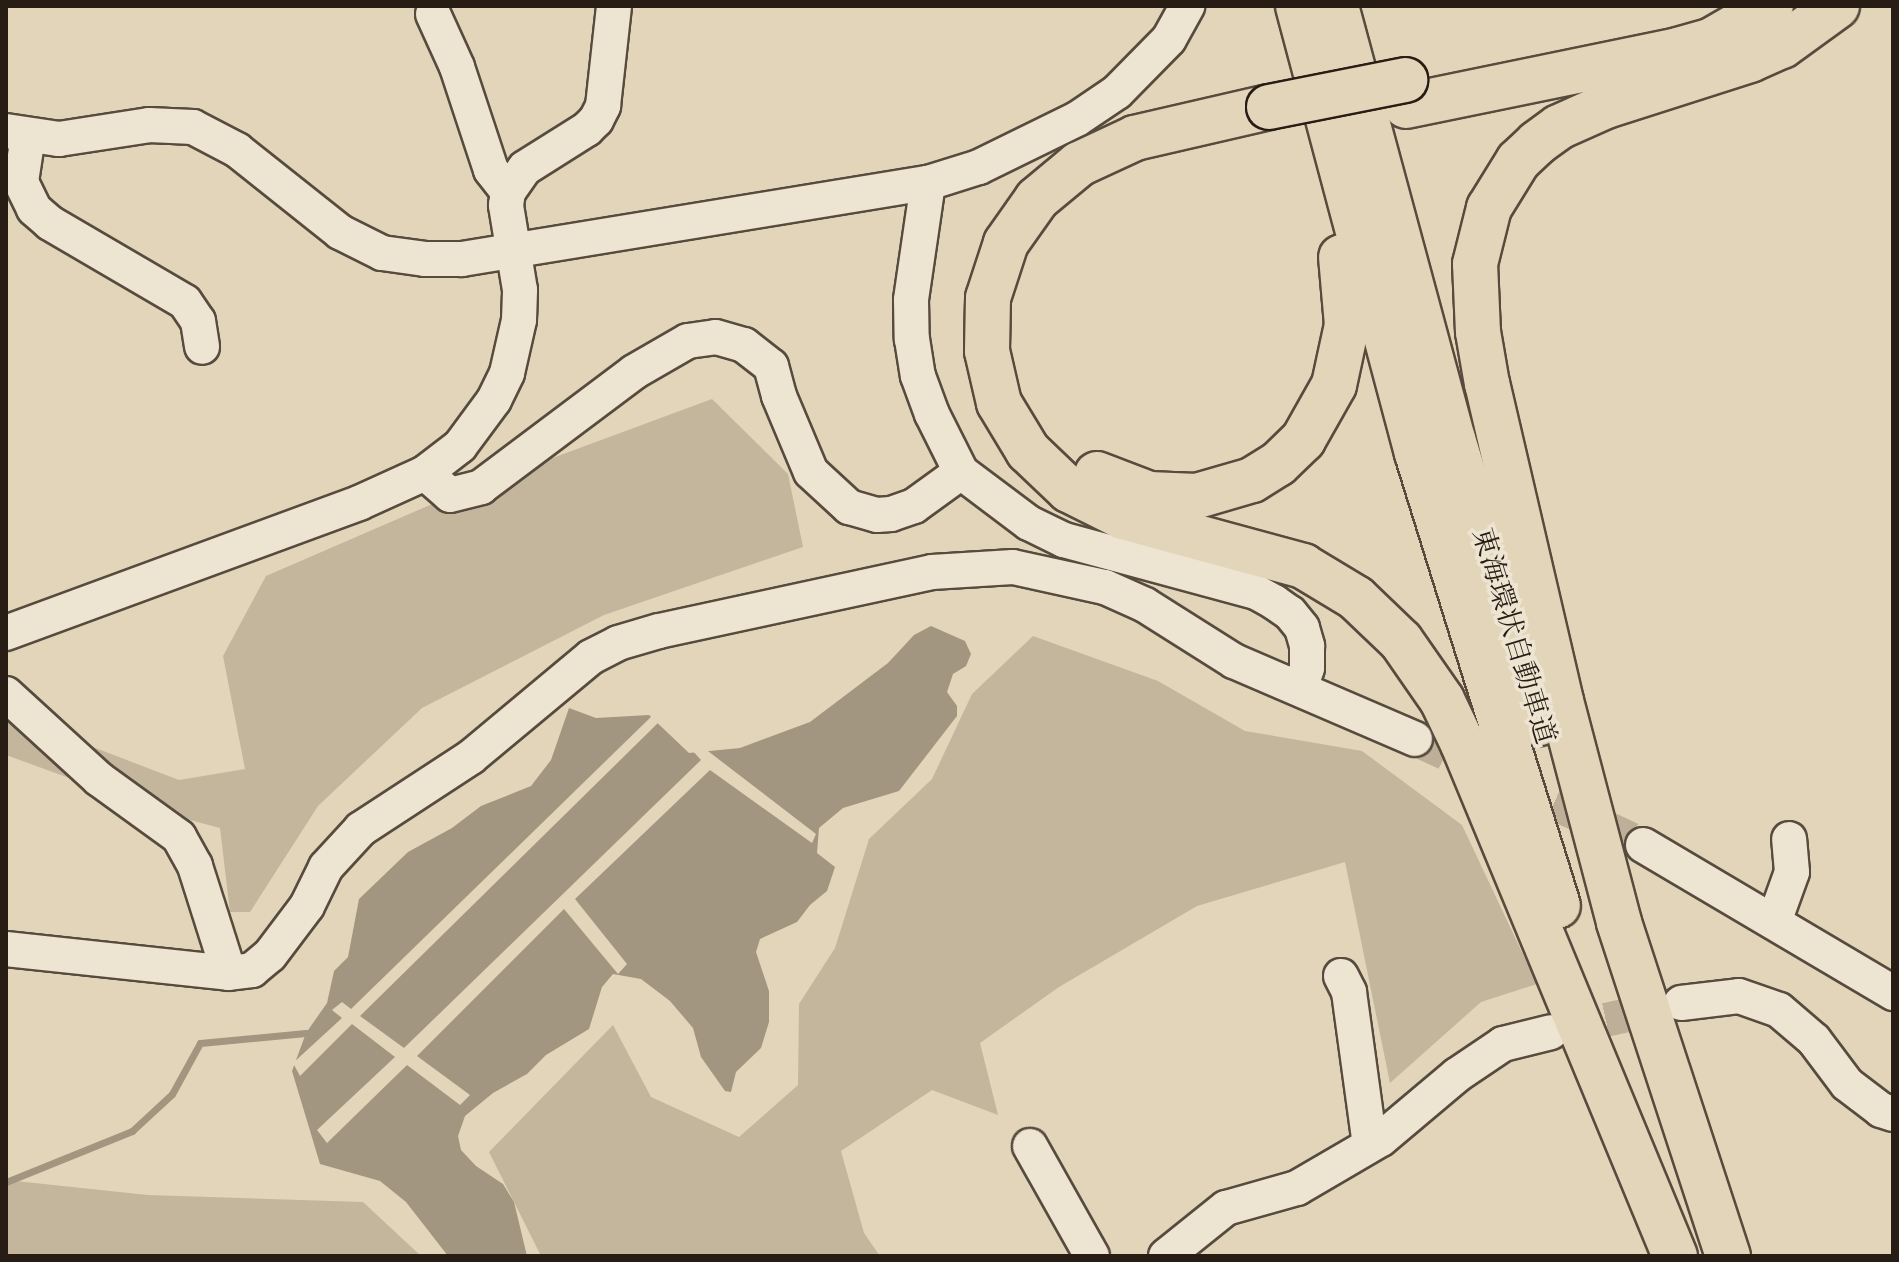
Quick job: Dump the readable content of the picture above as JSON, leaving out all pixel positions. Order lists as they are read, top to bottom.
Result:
{
  "streets": {
    "highway": ["東海環状自動車道"]
  }
}
